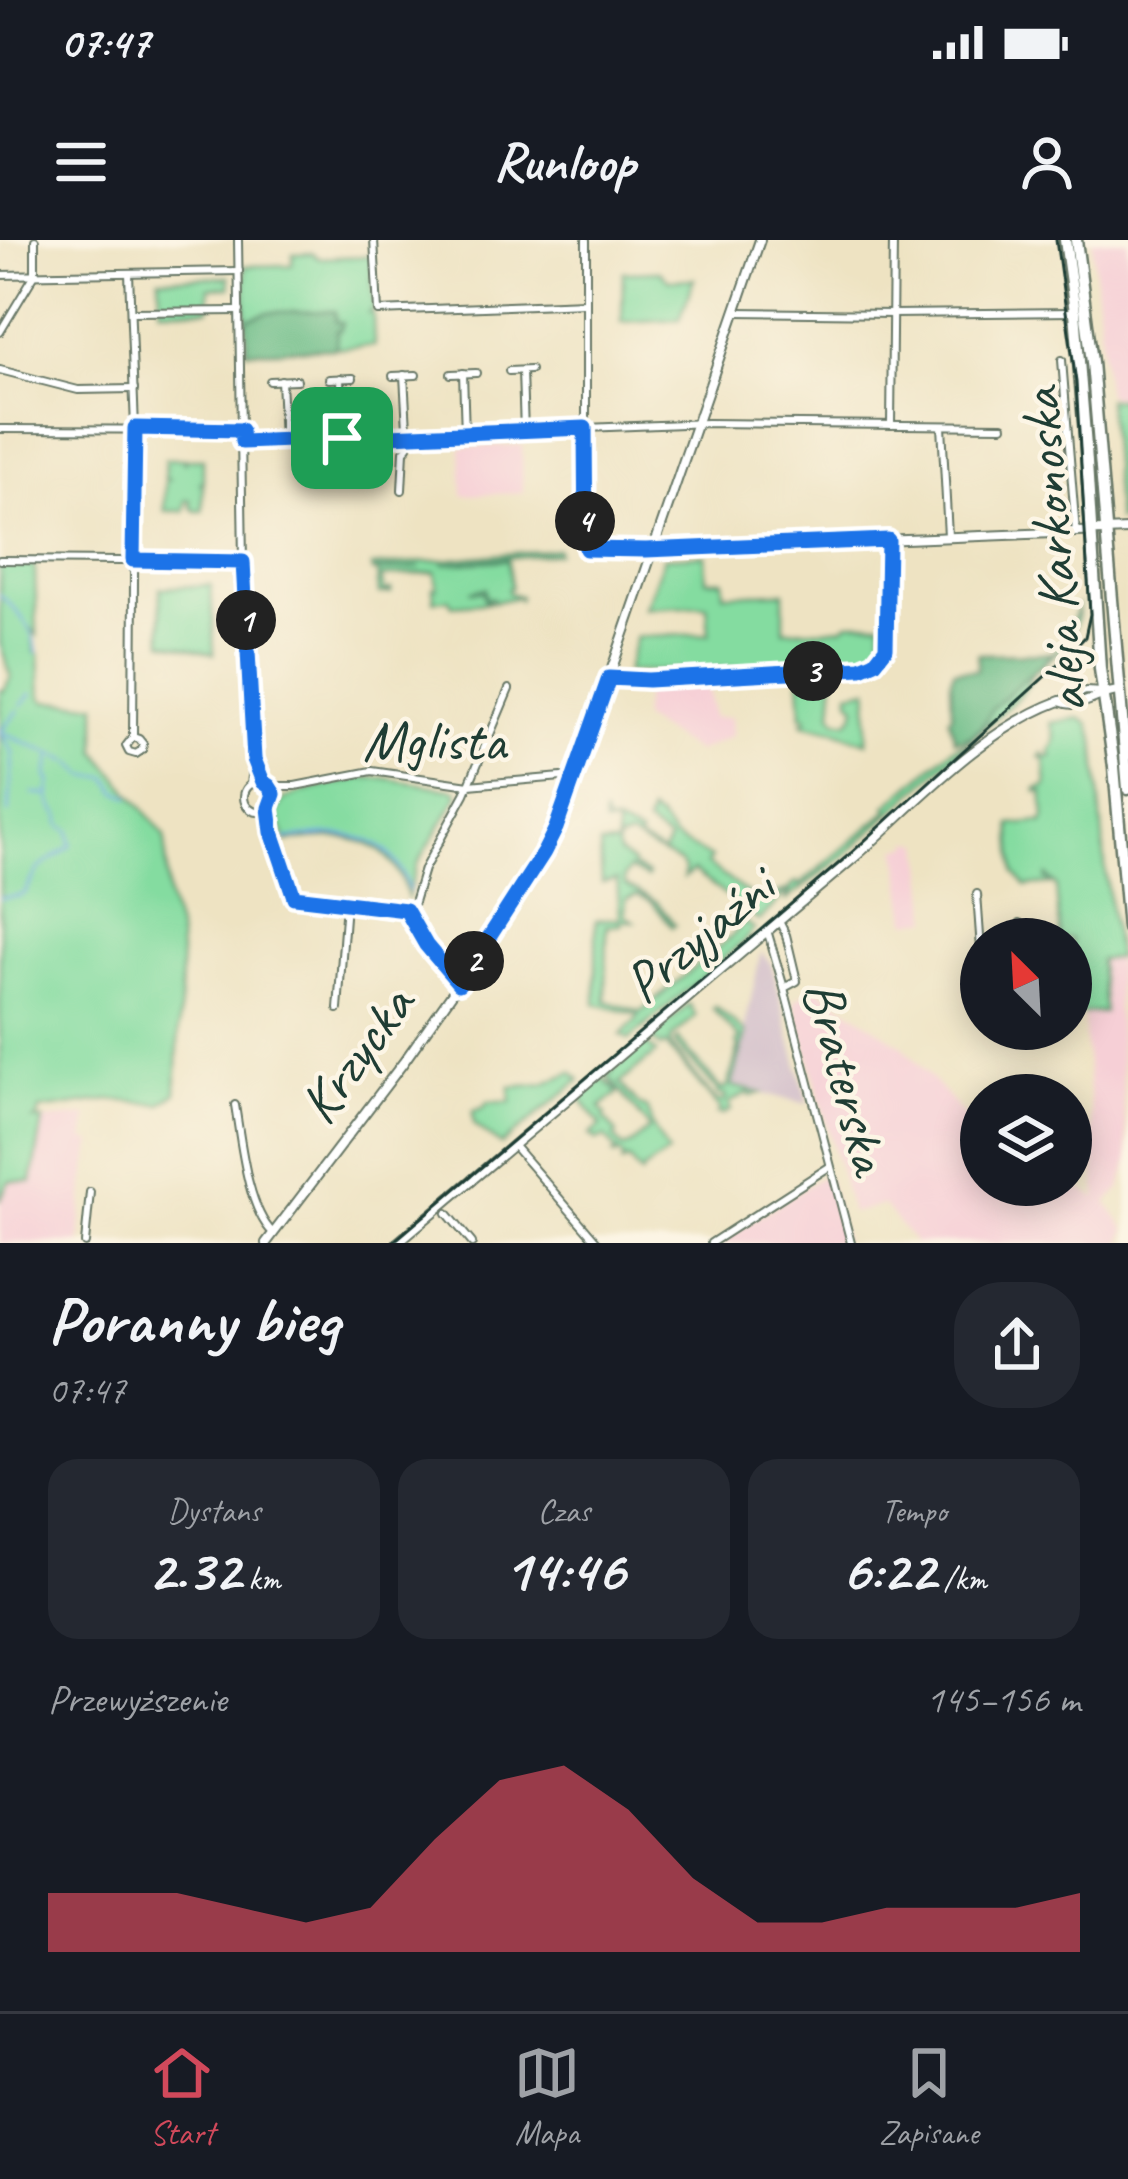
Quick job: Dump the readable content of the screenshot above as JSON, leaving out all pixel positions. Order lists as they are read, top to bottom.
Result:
{
  "streets": {
    "main road": ["aleja Karkonoska"],
    "street": [
      "Mglista",
      "Przyjaźni",
      "Krzycka",
      "Braterska"
    ]
  },
  "crossings": [
    ["aleja Karkonoska", "Przyjaźni"],
    ["Mglista", "Krzycka"],
    ["Przyjaźni", "Braterska"]
  ],
  "north": "top left",
  "page": {
    "status": "07:47",
    "header": "Runloop",
    "pins": [
      "4",
      "1",
      "3",
      "2"
    ],
    "heading": ["Poranny bieg", "07:47"],
    "stats": [
      ["Dystans", "2.32 km"],
      ["Czas", "14:46"],
      ["Tempo", "6:22 /km"]
    ],
    "chart": ["Przewyższenie", "145–156 m"],
    "tabs": ["Start", "Mapa", "Zapisane"]
  }
}
